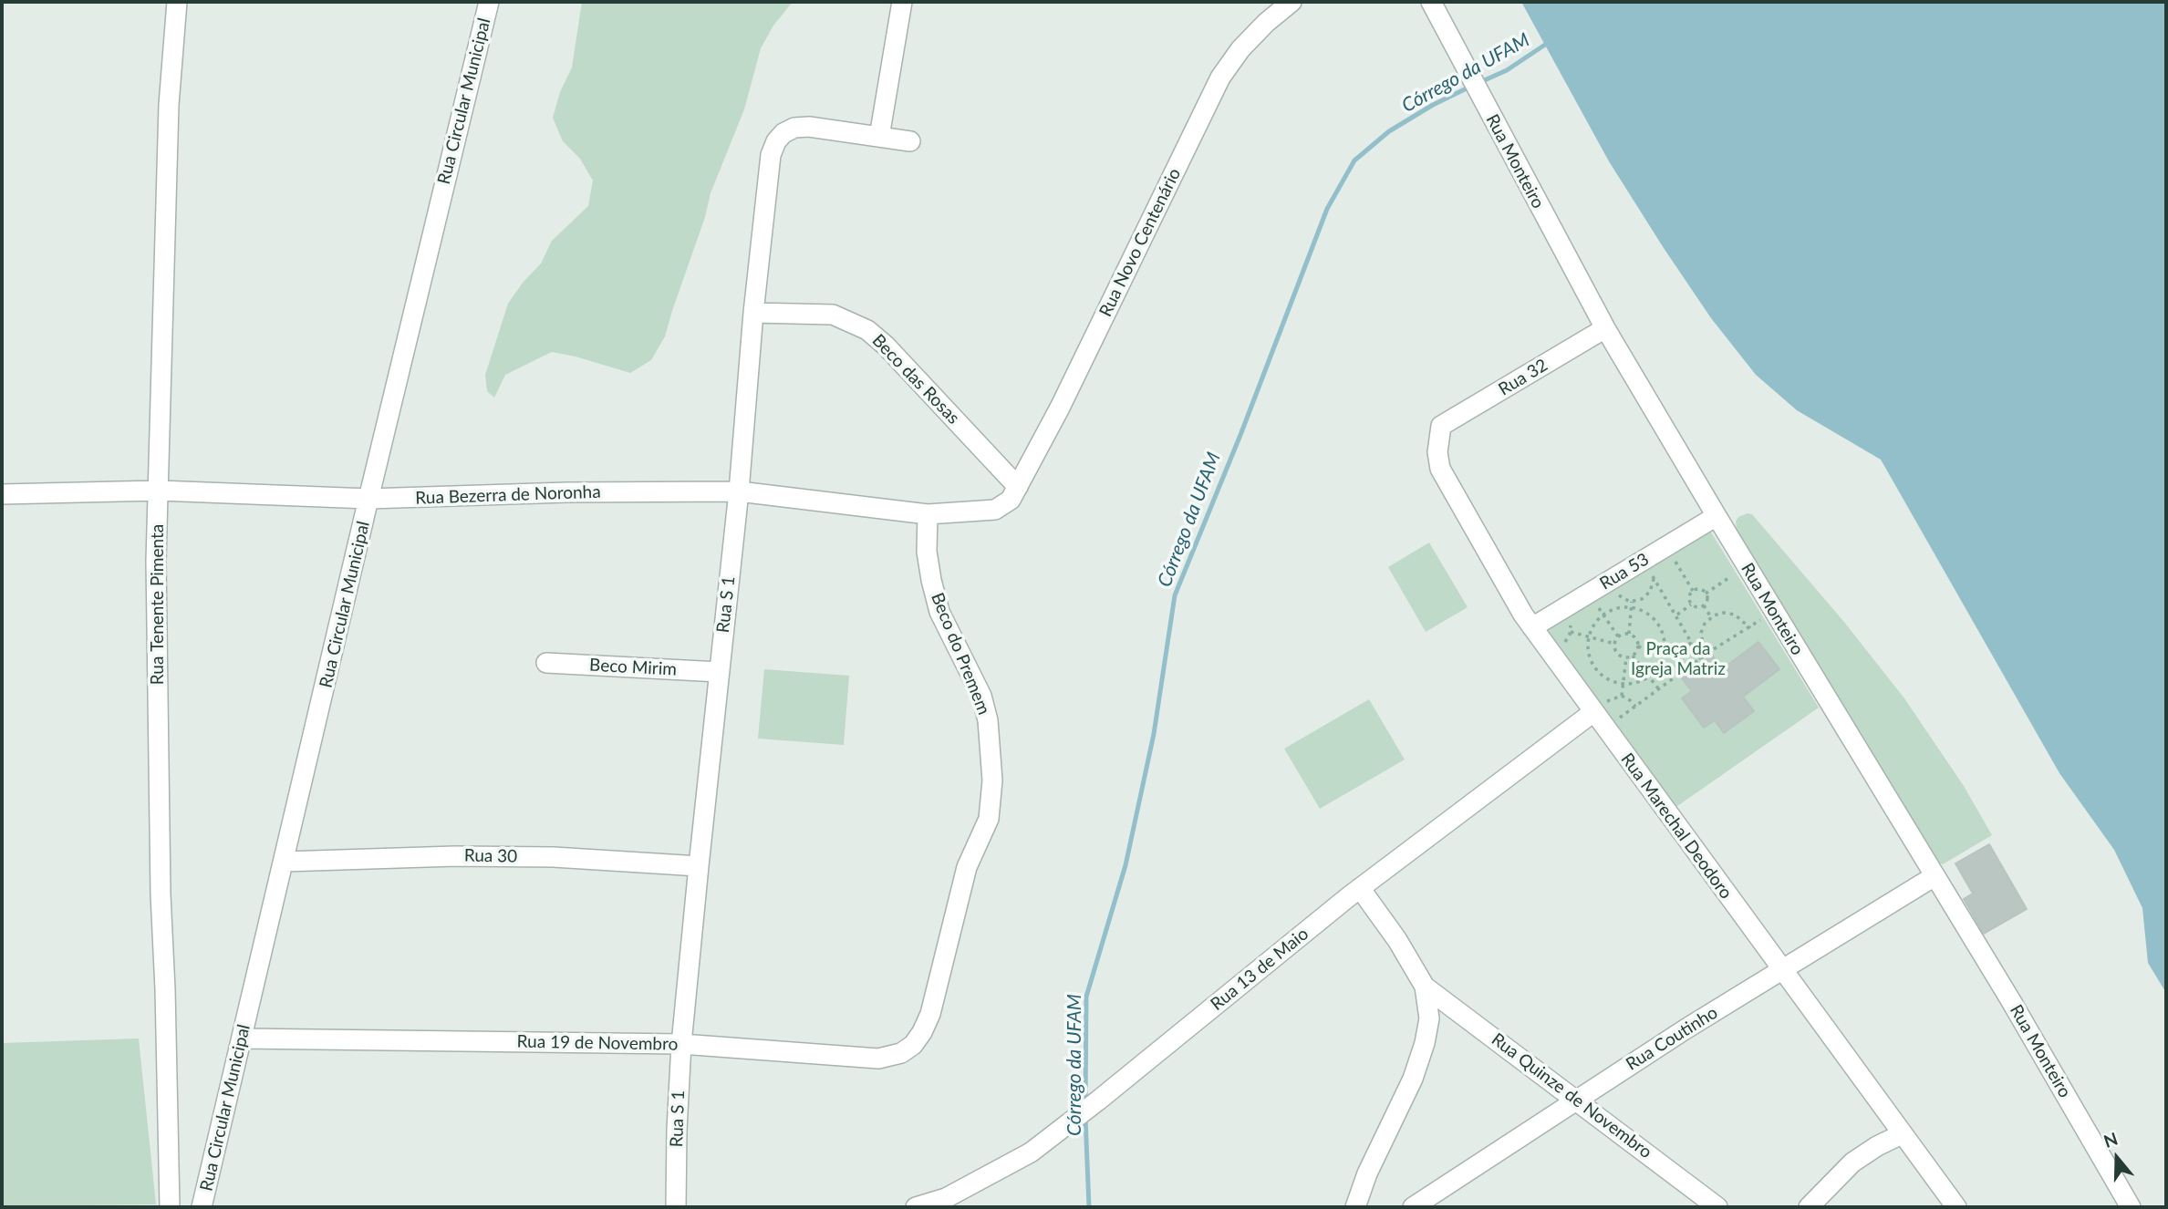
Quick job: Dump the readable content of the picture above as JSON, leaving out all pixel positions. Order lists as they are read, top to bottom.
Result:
{
  "streets": {
    "street": [
      "Rua Circular Municipal",
      "Rua Monteiro",
      "Rua Novo Centenário",
      "Rua 32",
      "Beco das Rosas",
      "Rua Bezerra de Noronha",
      "Rua 53",
      "Rua Tenente Pimenta",
      "Rua S 1",
      "Beco do Premem",
      "Beco Mirim",
      "Rua Marechal Deodoro",
      "Rua 30",
      "Rua 13 de Maio",
      "Rua Coutinho",
      "Rua 19 de Novembro",
      "Rua Quinze de Novembro"
    ]
  },
  "crossings": [
    ["Rua Circular Municipal", "Rua Bezerra de Noronha"],
    ["Rua Circular Municipal", "Rua 30"],
    ["Rua Circular Municipal", "Rua 19 de Novembro"],
    ["Rua Monteiro", "Rua 32"],
    ["Rua Monteiro", "Rua 53"],
    ["Rua Monteiro", "Rua Coutinho"],
    ["Rua Novo Centenário", "Beco das Rosas"],
    ["Rua Novo Centenário", "Rua Bezerra de Noronha"],
    ["Rua 32", "Rua Marechal Deodoro"],
    ["Beco das Rosas", "Rua Bezerra de Noronha"],
    ["Beco das Rosas", "Rua S 1"],
    ["Rua Bezerra de Noronha", "Rua Tenente Pimenta"],
    ["Rua Bezerra de Noronha", "Rua S 1"],
    ["Rua Bezerra de Noronha", "Beco do Premem"],
    ["Rua 53", "Rua Marechal Deodoro"],
    ["Rua S 1", "Beco Mirim"],
    ["Rua S 1", "Rua 30"],
    ["Rua S 1", "Rua 19 de Novembro"],
    ["Beco do Premem", "Rua 19 de Novembro"],
    ["Rua Marechal Deodoro", "Rua 13 de Maio"],
    ["Rua Marechal Deodoro", "Rua Coutinho"],
    ["Rua Coutinho", "Rua Quinze de Novembro"]
  ],
  "water": ["Córrego da UFAM"],
  "parks": ["Praça da Igreja Matriz"],
  "north": "top"
}
